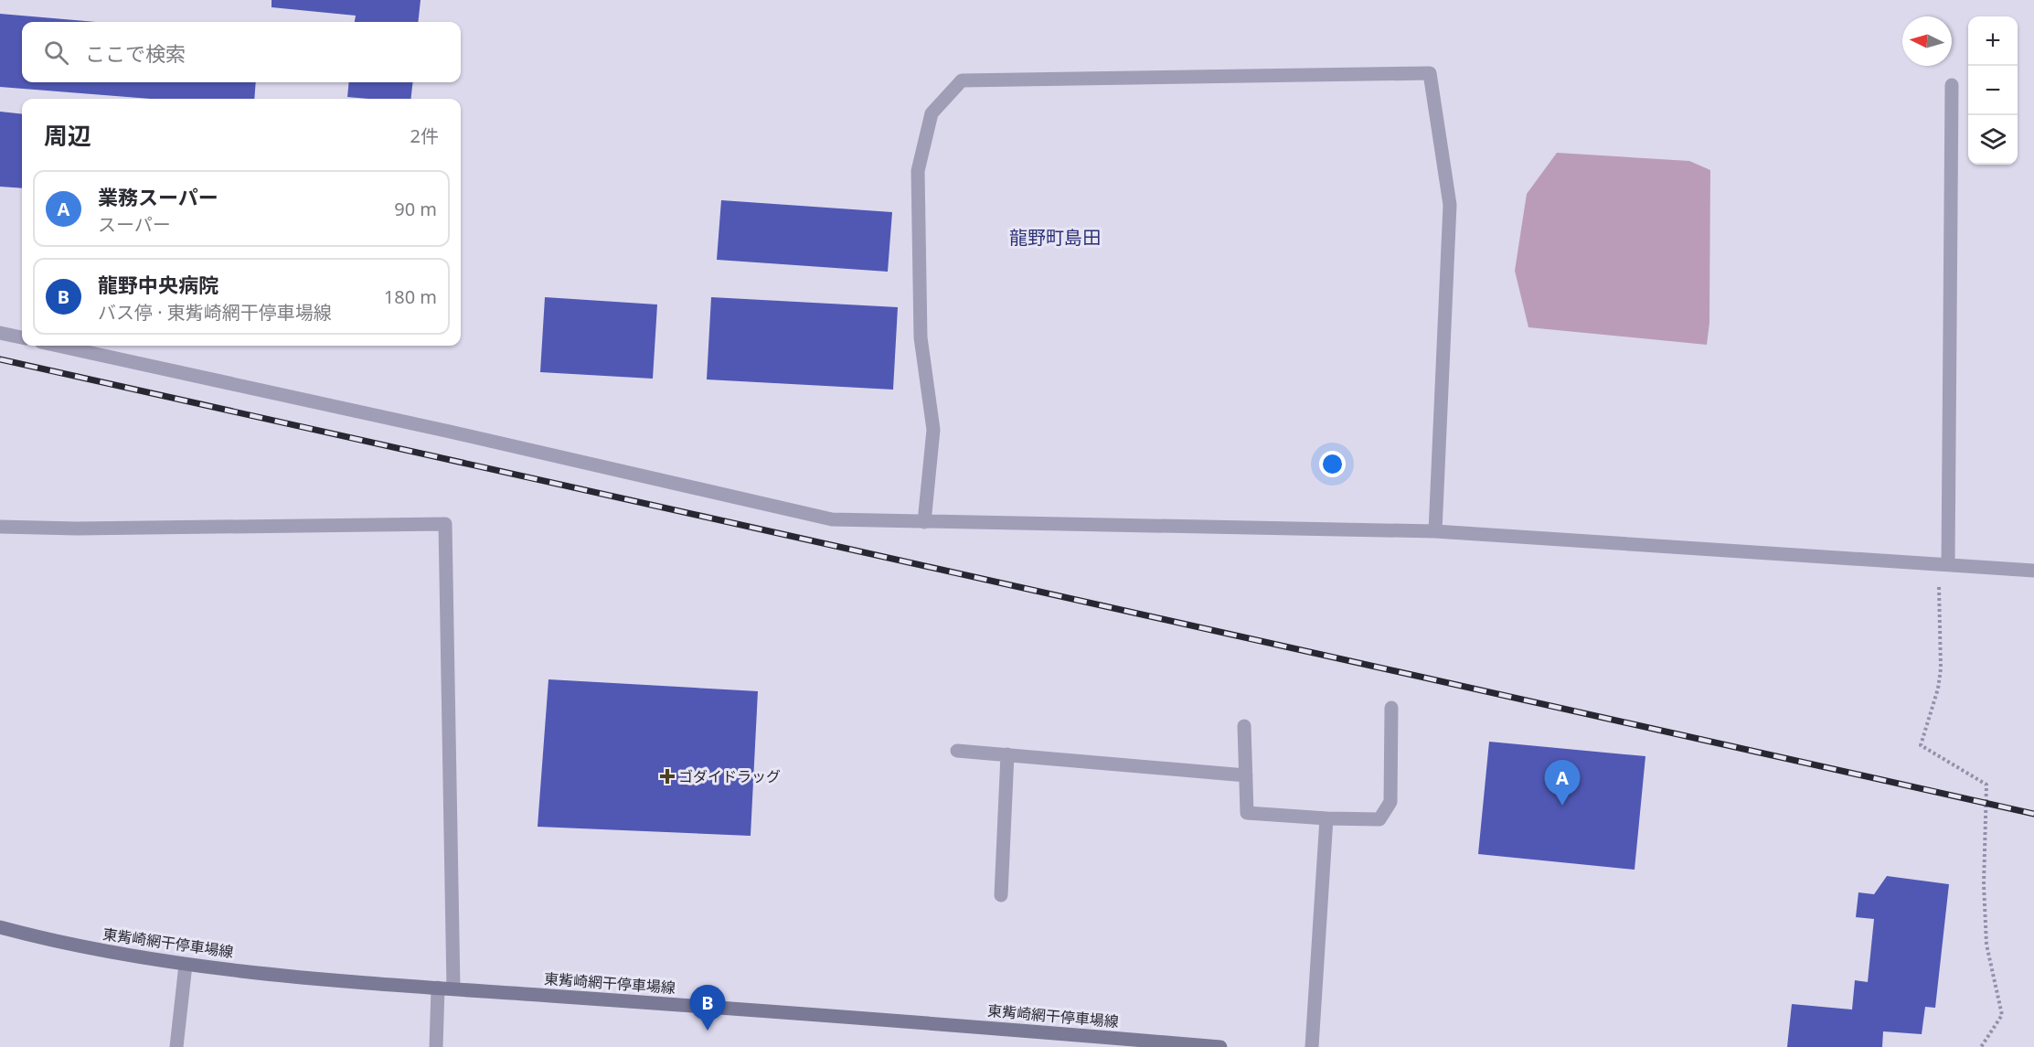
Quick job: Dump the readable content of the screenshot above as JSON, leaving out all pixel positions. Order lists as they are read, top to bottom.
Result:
{
  "streets": {
    "main road": ["東觜崎網干停車場線"]
  },
  "districts": ["龍野町島田"],
  "places": {
    "health": ["ゴダイドラッグ"]
  },
  "north": "left",
  "page": {
    "map_buttons": ["+", "−"],
    "search": "ここで検索",
    "heading": ["周辺", "2件"],
    "list": [
      {
        "mark": "A",
        "name": "業務スーパー",
        "note": "スーパー",
        "value": "90 m"
      },
      {
        "mark": "B",
        "name": "龍野中央病院",
        "note": "バス停 · 東觜崎網干停車場線",
        "value": "180 m"
      }
    ],
    "pins": ["A", "B"]
  }
}
